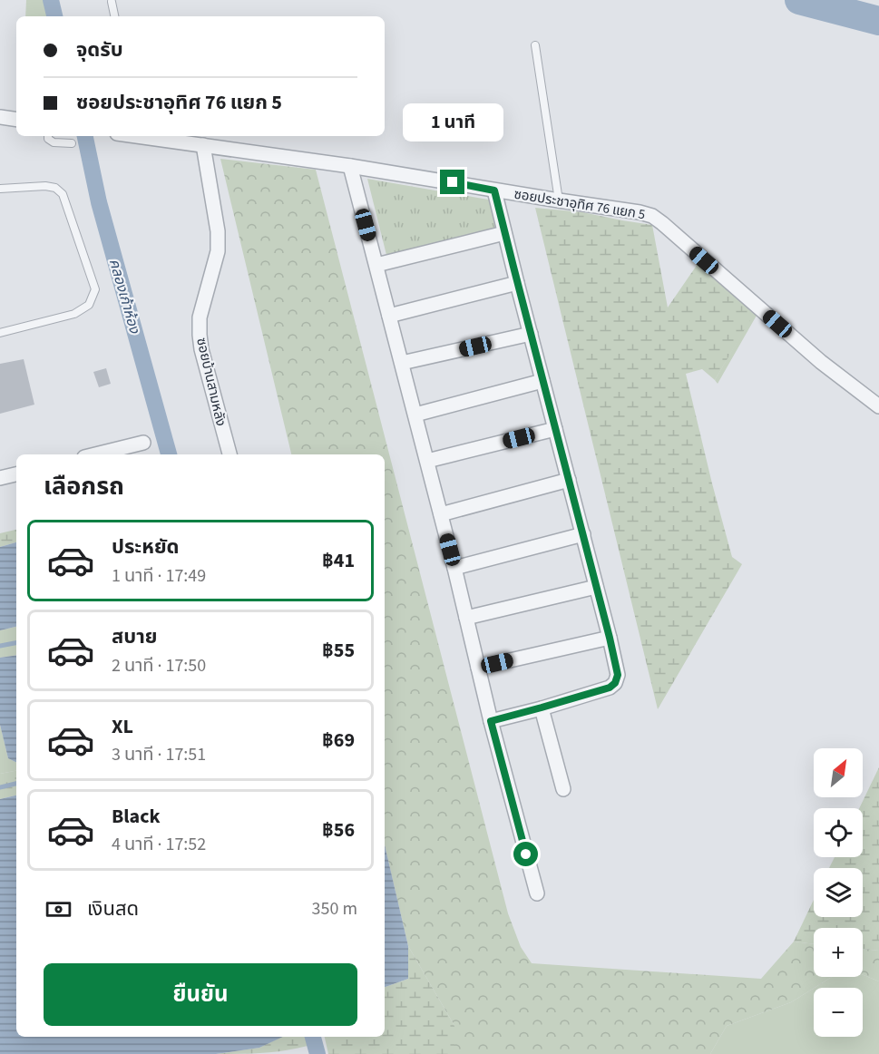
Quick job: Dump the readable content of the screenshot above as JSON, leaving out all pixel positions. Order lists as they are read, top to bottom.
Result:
{
  "streets": {
    "street": ["ซอยประชาอุทิศ 76 แยก 5", "ซอยบ้านสามหลัง"]
  },
  "crossings": [
    ["ซอยประชาอุทิศ 76 แยก 5", "ซอยบ้านสามหลัง"]
  ],
  "water": ["คลองเก้าห้อง"],
  "north": "top right",
  "page": {
    "banner": ["จุดรับ", "ซอยประชาอุทิศ 76 แยก 5"],
    "bubble": "1 นาที",
    "heading": "เลือกรถ",
    "list": [
      {
        "name": "ประหยัด",
        "note": "1 นาที · 17:49",
        "value": "฿41"
      },
      {
        "name": "สบาย",
        "note": "2 นาที · 17:50",
        "value": "฿55"
      },
      {
        "name": "XL",
        "note": "3 นาที · 17:51",
        "value": "฿69"
      },
      {
        "name": "Black",
        "note": "4 นาที · 17:52",
        "value": "฿56"
      }
    ],
    "map_buttons": ["+", "−"],
    "pay": ["เงินสด", "350 m"],
    "buttons": "ยืนยัน"
  }
}
